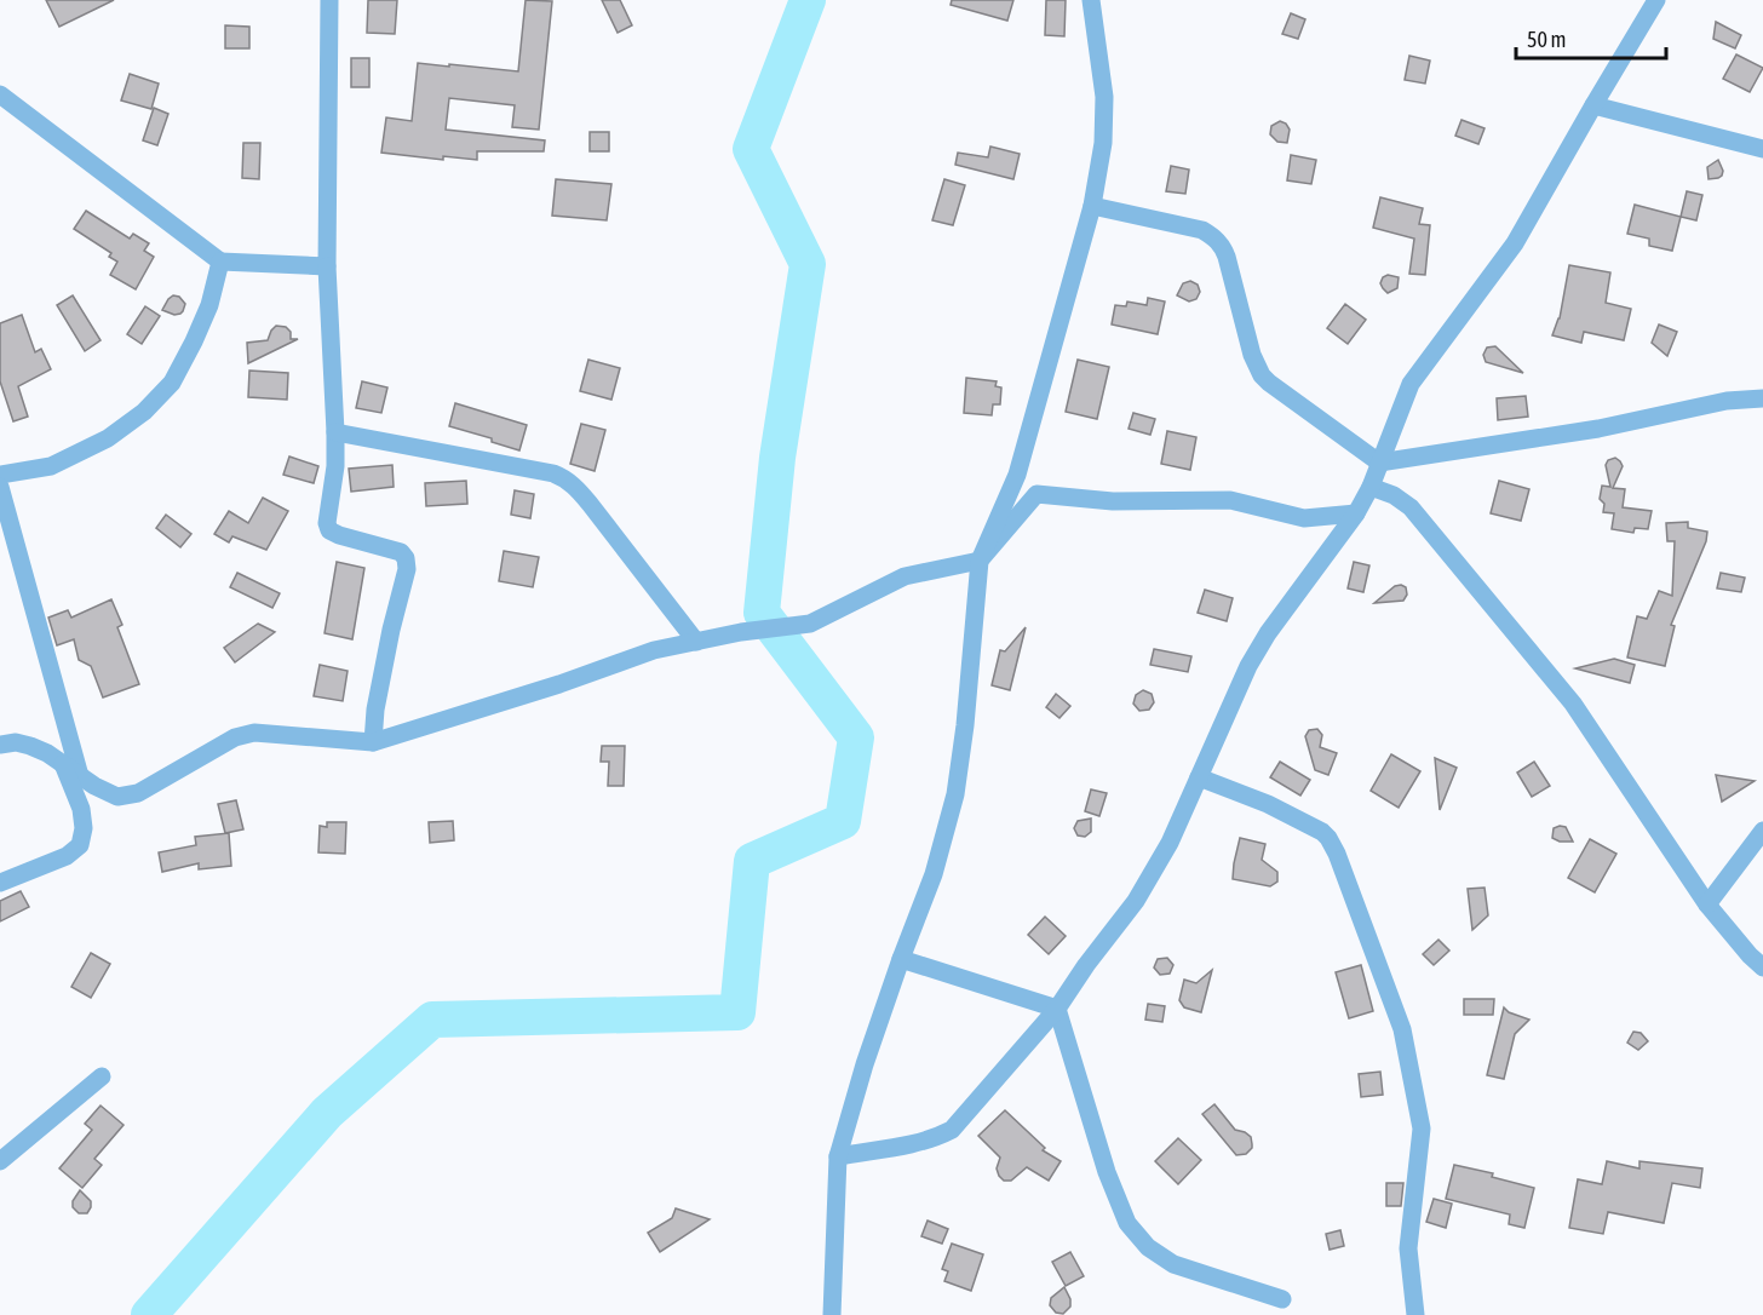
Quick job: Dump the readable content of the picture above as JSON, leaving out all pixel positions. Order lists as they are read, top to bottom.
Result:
{
  "scale_bar": "50 m"
}
